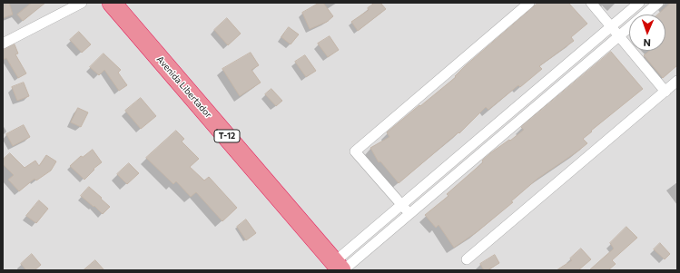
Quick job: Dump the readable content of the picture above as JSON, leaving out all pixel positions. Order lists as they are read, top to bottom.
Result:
{
  "streets": {
    "highway": ["Avenida Libertador", "T-12"]
  },
  "north": "bottom"
}
